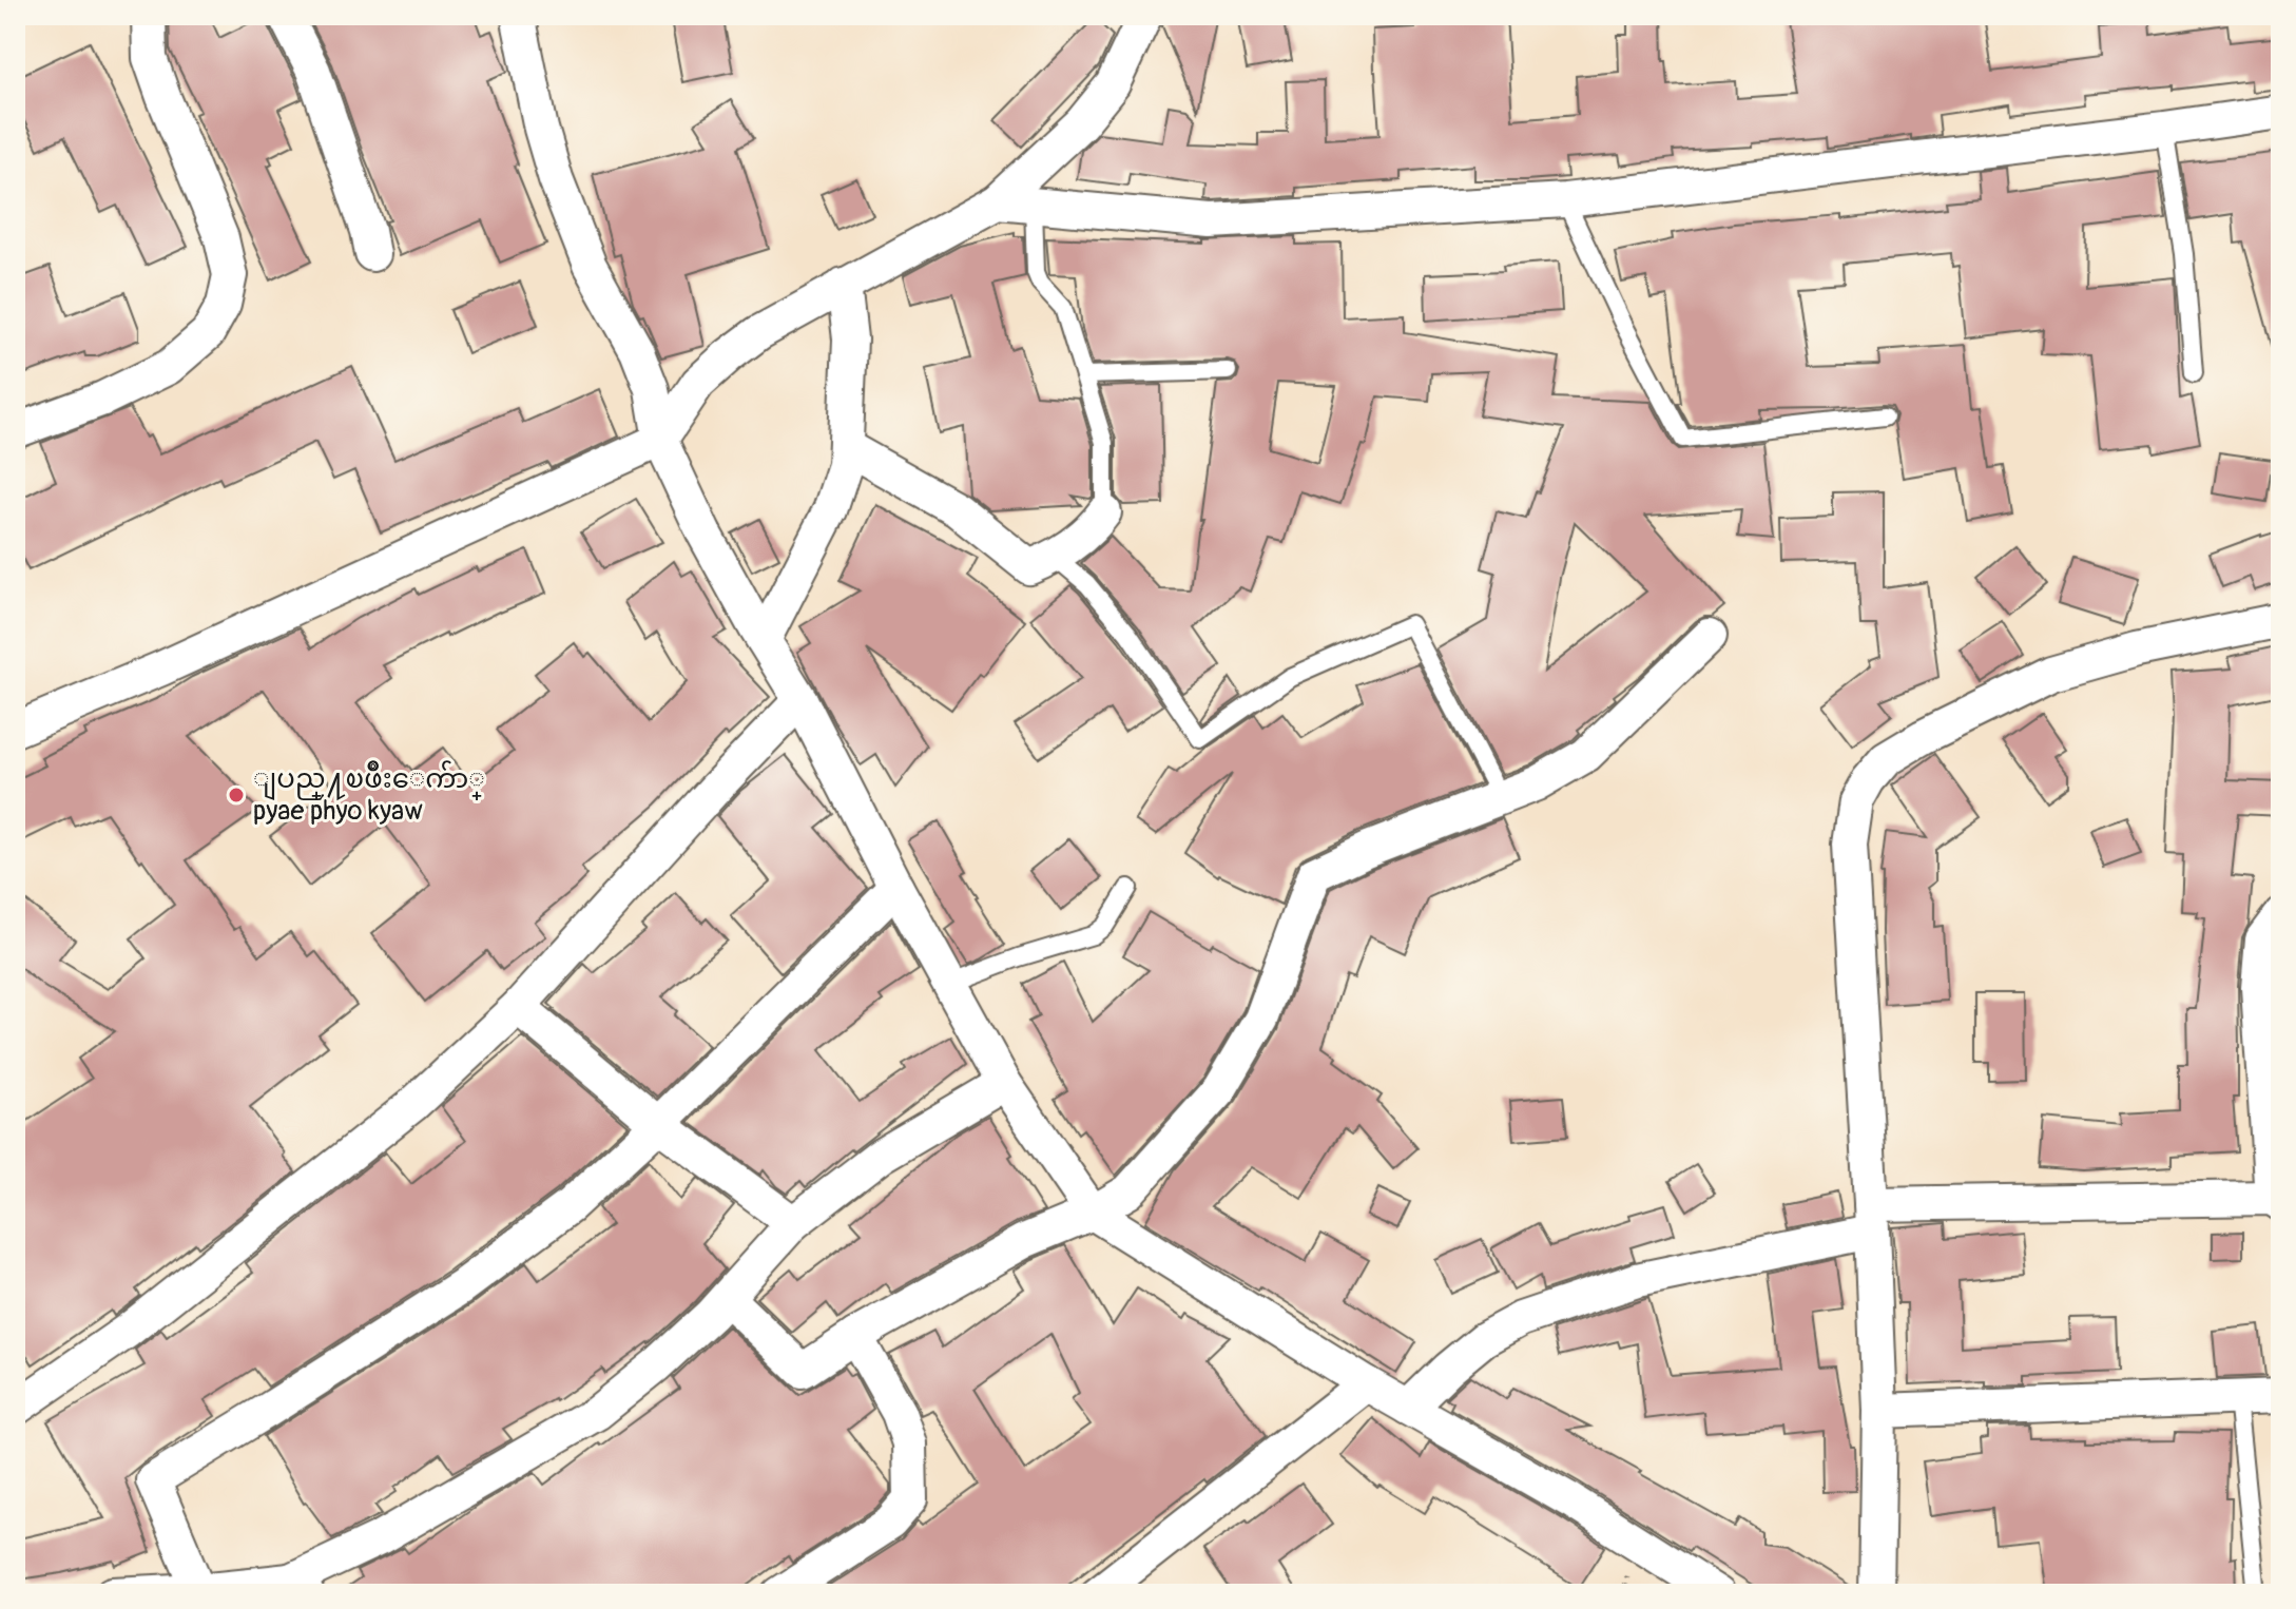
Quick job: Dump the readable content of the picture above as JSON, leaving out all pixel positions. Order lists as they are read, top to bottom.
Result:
{
  "places": ["ျပည္႔ၿဖိဳးေက်ာ္ pyae phyo kyaw"]
}
